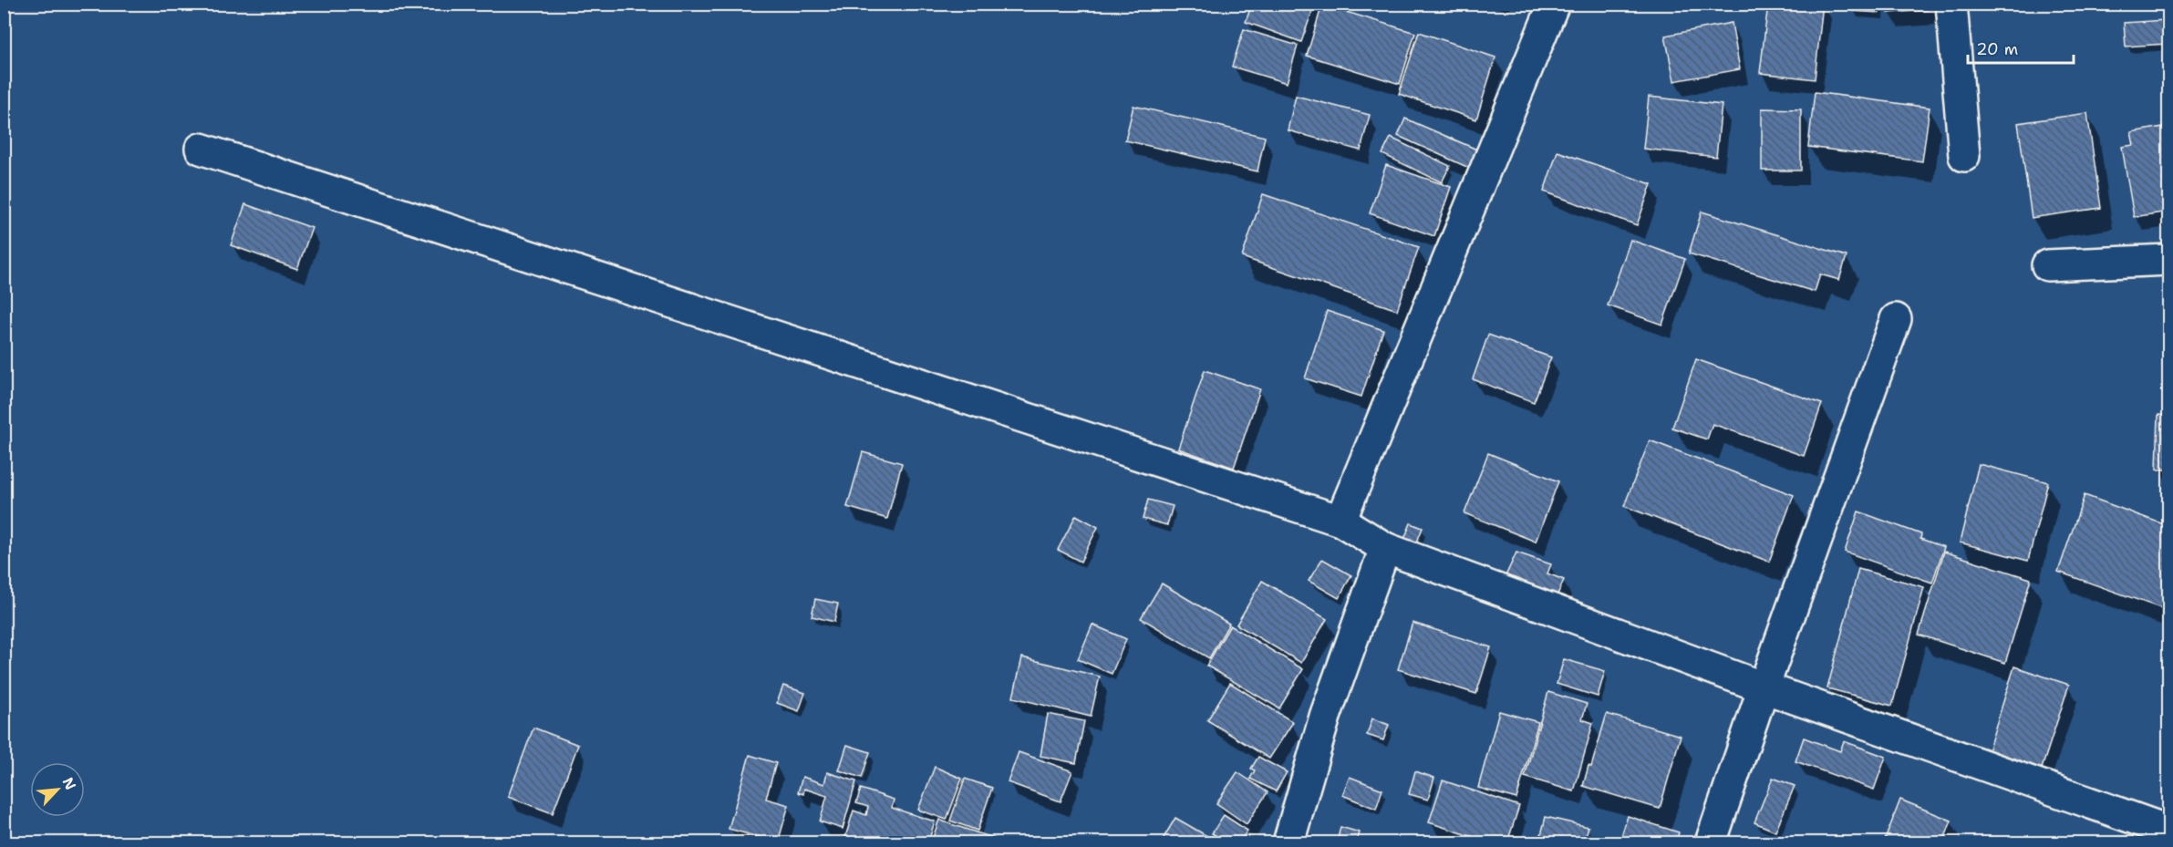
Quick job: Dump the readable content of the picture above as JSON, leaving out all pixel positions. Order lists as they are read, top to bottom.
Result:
{
  "scale_bar": "20 m",
  "north": "top right"
}
